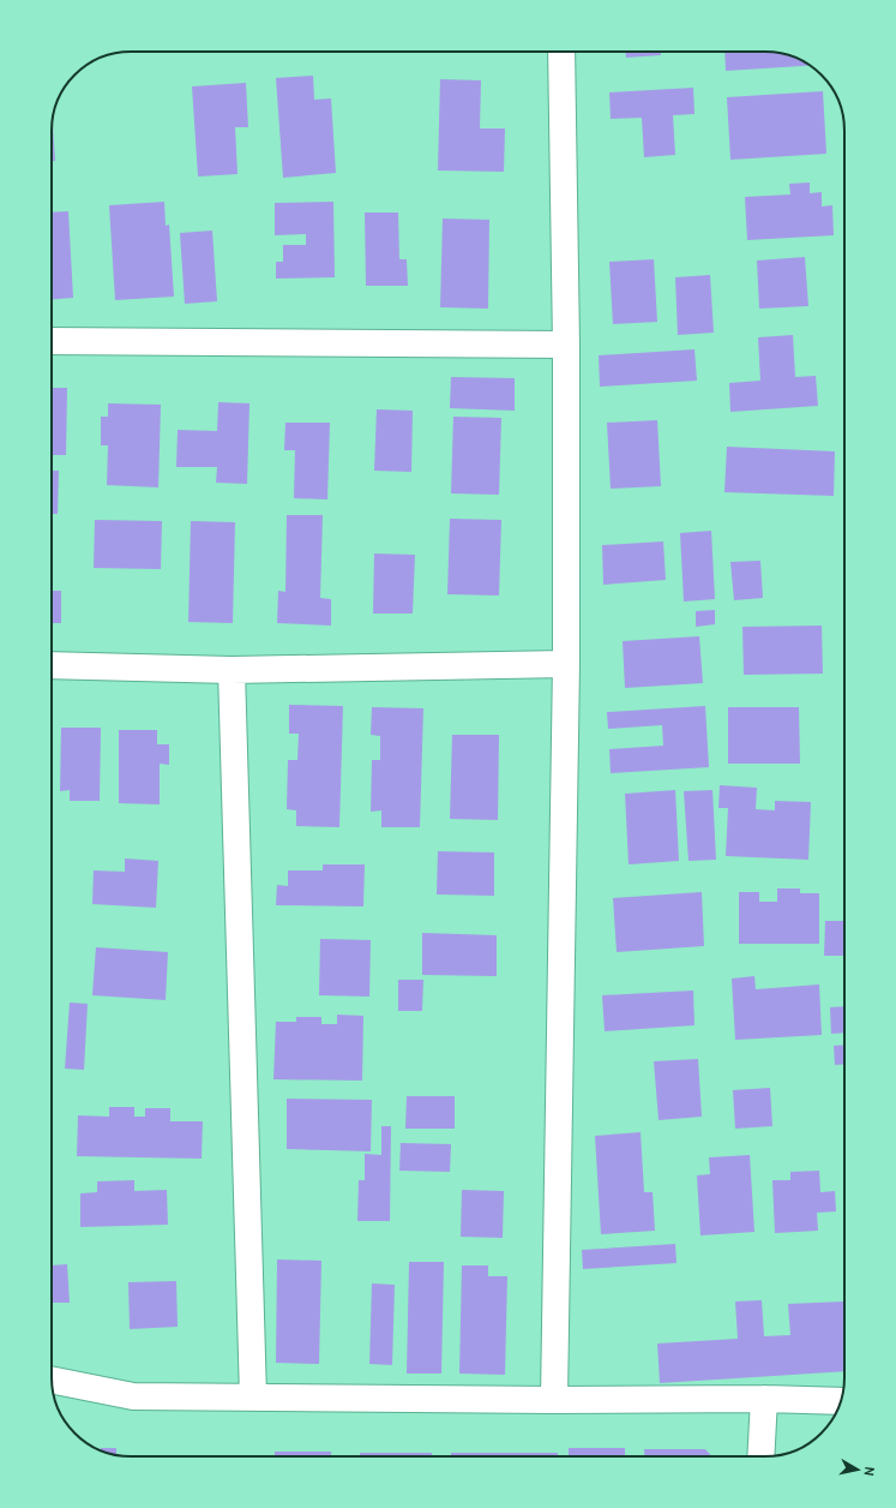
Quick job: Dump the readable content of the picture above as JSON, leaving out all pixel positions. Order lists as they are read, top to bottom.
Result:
{
  "north": "right"
}
